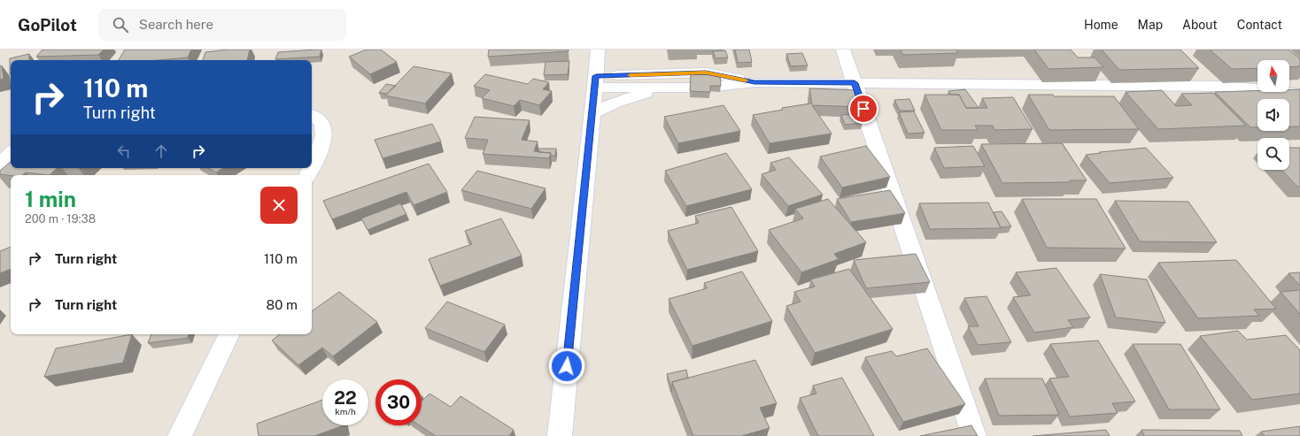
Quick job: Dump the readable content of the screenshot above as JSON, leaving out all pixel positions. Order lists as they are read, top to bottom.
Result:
{
  "north": "top",
  "page": {
    "header": "GoPilot",
    "search": "Search here",
    "nav": [
      "Home",
      "Map",
      "About",
      "Contact"
    ],
    "turn": ["110 m", "Turn right"],
    "heading": ["1 min", "200 m · 19:38"],
    "list": [
      {
        "name": "Turn right",
        "value": "110 m"
      },
      {
        "name": "Turn right",
        "value": "80 m"
      }
    ],
    "speed": "22 km/h",
    "limit": "30"
  }
}
